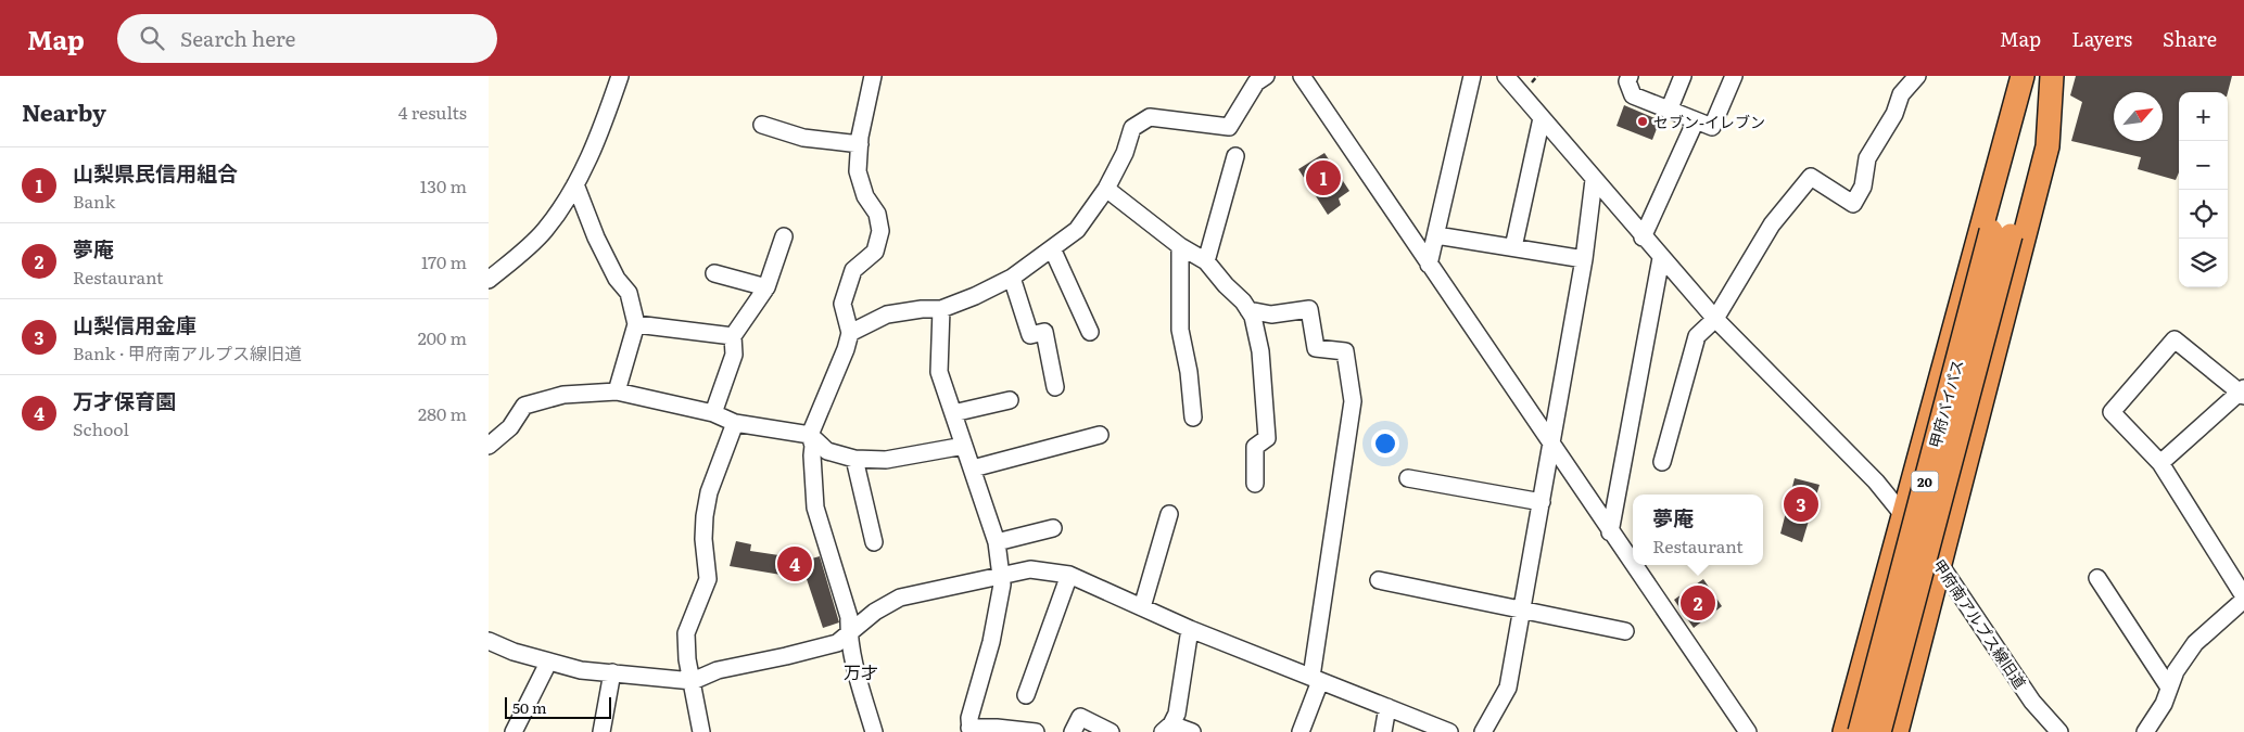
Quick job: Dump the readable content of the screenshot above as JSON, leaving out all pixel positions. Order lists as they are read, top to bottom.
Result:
{
  "streets": {
    "highway": ["甲府バイパス", "20"],
    "street": ["甲府南アルプス線旧道"]
  },
  "districts": ["万才"],
  "places": ["セブン-イレブン"],
  "scale_bar": "50 m",
  "north": "top right",
  "page": {
    "header": "Map",
    "search": "Search here",
    "nav": ["Map", "Layers", "Share"],
    "heading": ["Nearby", "4 results"],
    "map_buttons": ["+", "−"],
    "list": [
      {
        "mark": "1",
        "name": "山梨県民信用組合",
        "note": "Bank",
        "value": "130 m"
      },
      {
        "mark": "2",
        "name": "夢庵",
        "note": "Restaurant",
        "value": "170 m"
      },
      {
        "mark": "3",
        "name": "山梨信用金庫",
        "note": "Bank · 甲府南アルプス線旧道",
        "value": "200 m"
      },
      {
        "mark": "4",
        "name": "万才保育園",
        "note": "School",
        "value": "280 m"
      }
    ],
    "pins": [
      "1",
      "3",
      "4",
      "2"
    ],
    "popup": ["夢庵", "Restaurant"],
    "scale": "50 m"
  }
}
